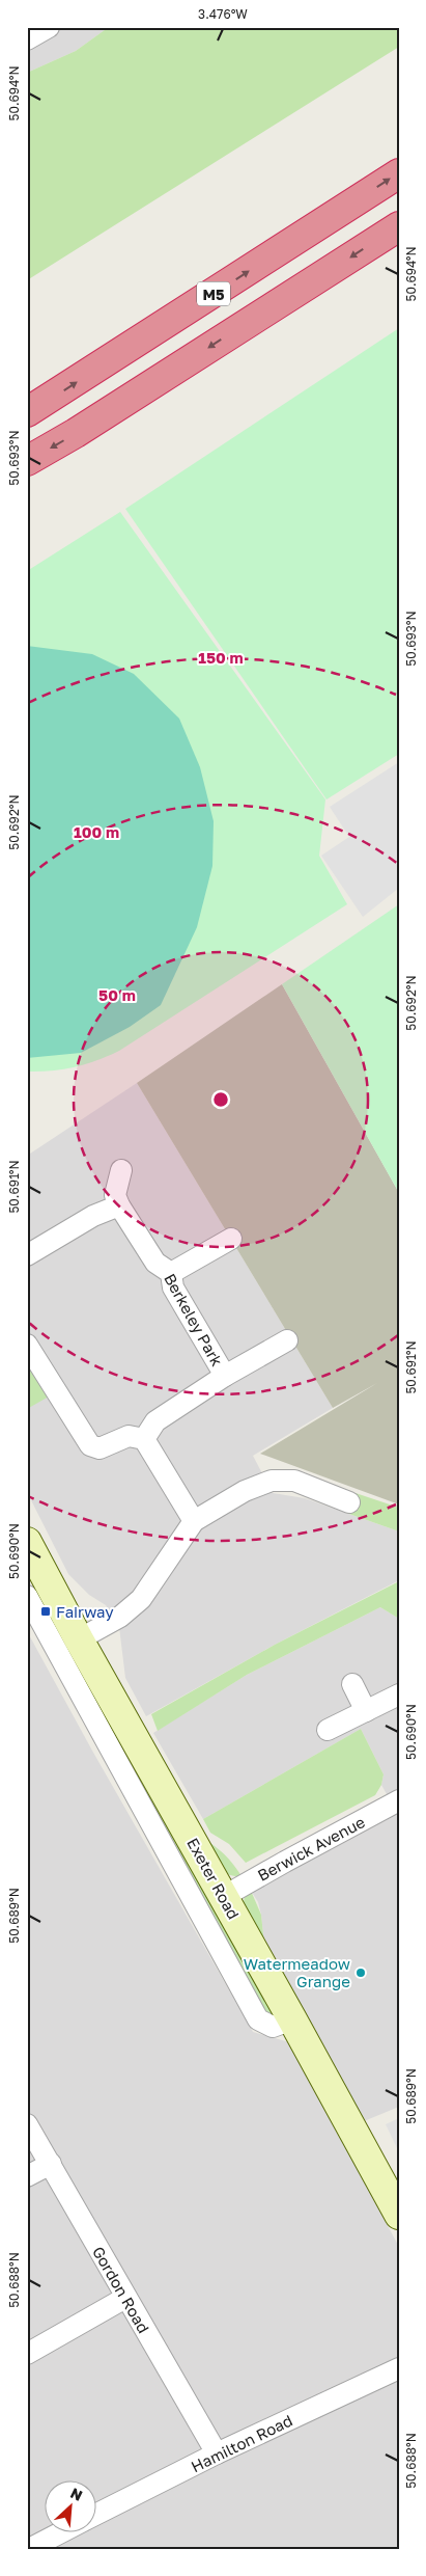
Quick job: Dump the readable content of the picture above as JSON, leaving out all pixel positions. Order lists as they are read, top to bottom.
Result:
{
  "streets": {
    "highway": ["M5"],
    "street": [
      "Berkeley Park",
      "Berwick Avenue",
      "Exeter Road",
      "Gordon Road",
      "Hamilton Road"
    ]
  },
  "crossings": [
    ["Berwick Avenue", "Exeter Road"],
    ["Gordon Road", "Hamilton Road"]
  ],
  "places": {
    "transit": ["Fairway"],
    "other": ["Watermeadow Grange"]
  },
  "north": "top right",
  "coordinates": [
    "3.476°W",
    "50.694°N",
    "50.693°N",
    "50.692°N",
    "50.691°N",
    "50.690°N",
    "50.689°N",
    "50.688°N"
  ],
  "rings": ["150 m", "100 m", "50 m"]
}
